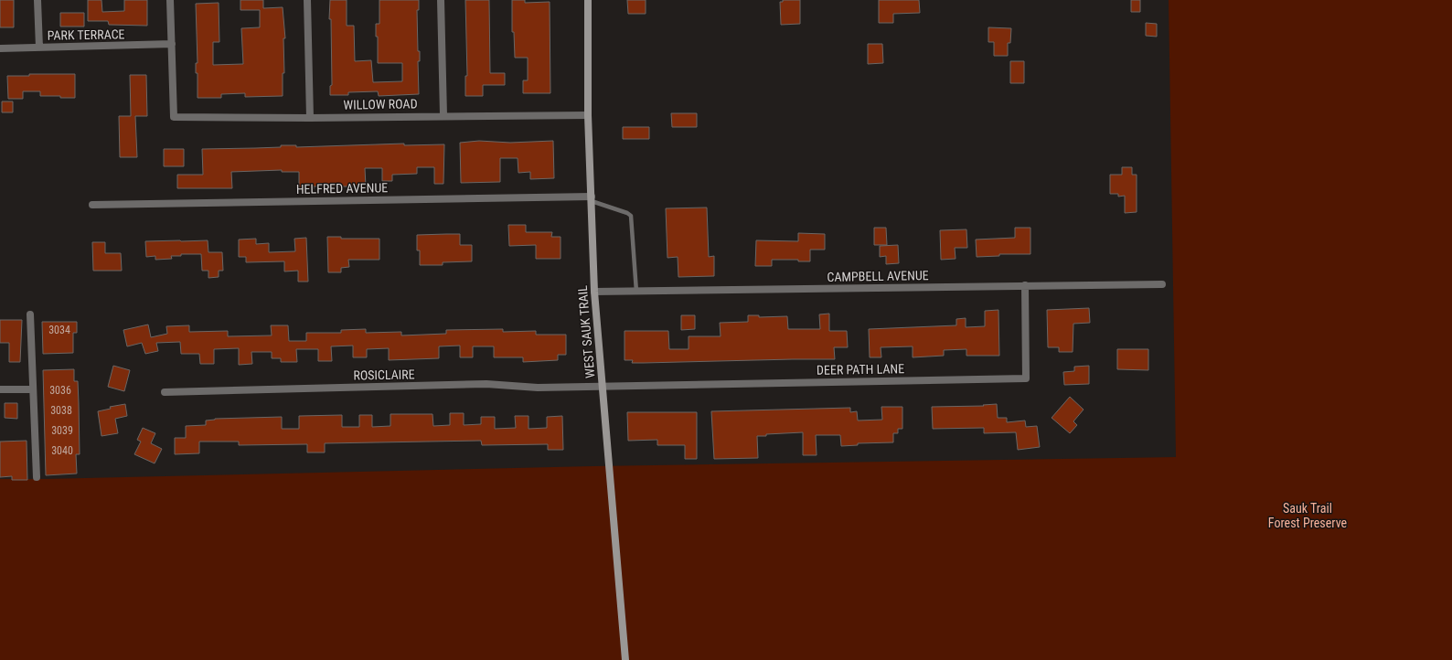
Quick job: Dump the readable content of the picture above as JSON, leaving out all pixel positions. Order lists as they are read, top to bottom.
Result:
{
  "streets": {
    "main road": ["WEST SAUK TRAIL"],
    "street": [
      "PARK TERRACE",
      "WILLOW ROAD",
      "HELFRED AVENUE",
      "CAMPBELL AVENUE",
      "DEER PATH LANE",
      "ROSICLAIRE"
    ]
  },
  "crossings": [
    ["PARK TERRACE", "WILLOW ROAD"],
    ["WILLOW ROAD", "WEST SAUK TRAIL"],
    ["HELFRED AVENUE", "WEST SAUK TRAIL"],
    ["CAMPBELL AVENUE", "WEST SAUK TRAIL"],
    ["CAMPBELL AVENUE", "DEER PATH LANE"],
    ["WEST SAUK TRAIL", "DEER PATH LANE"],
    ["WEST SAUK TRAIL", "ROSICLAIRE"],
    ["DEER PATH LANE", "ROSICLAIRE"]
  ],
  "parks": ["Sauk Trail Forest Preserve"],
  "house_numbers": [
    "3034",
    "3036",
    "3038",
    "3039",
    "3040"
  ]
}
